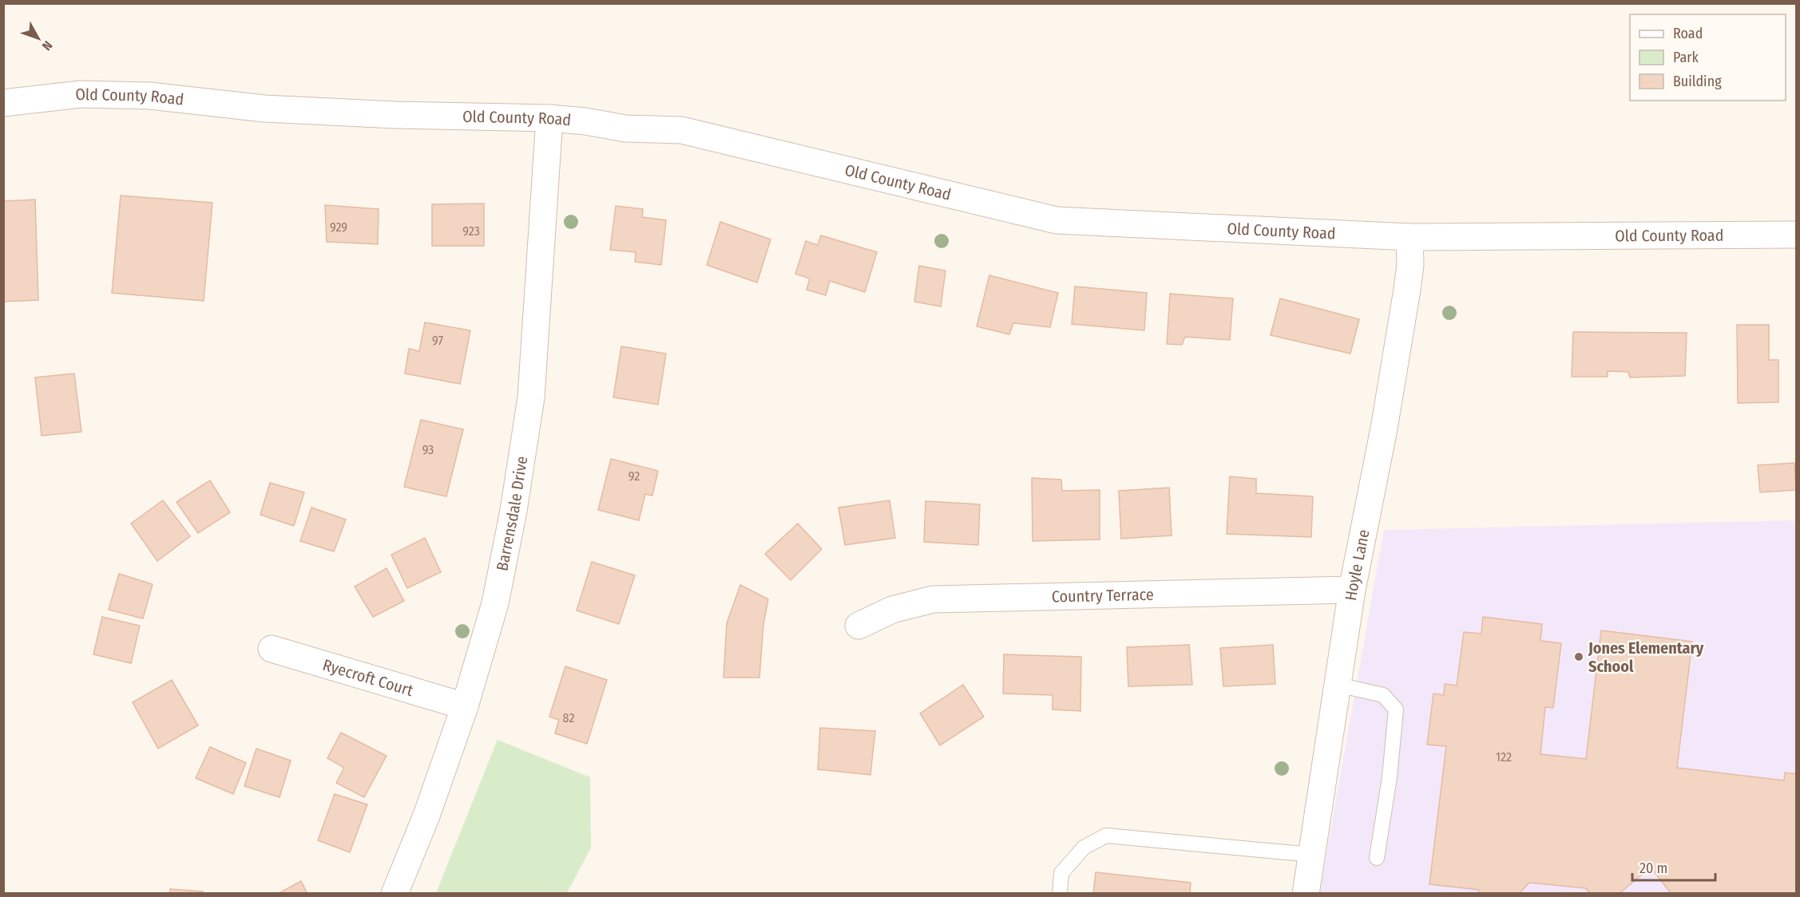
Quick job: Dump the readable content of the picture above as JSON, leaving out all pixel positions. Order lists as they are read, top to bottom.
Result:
{
  "streets": {
    "street": [
      "Old County Road",
      "Barrensdale Drive",
      "Hoyle Lane",
      "Country Terrace",
      "Ryecroft Court"
    ]
  },
  "crossings": [
    ["Old County Road", "Barrensdale Drive"],
    ["Old County Road", "Hoyle Lane"],
    ["Barrensdale Drive", "Ryecroft Court"],
    ["Hoyle Lane", "Country Terrace"]
  ],
  "places": ["Jones Elementary School"],
  "house_numbers": [
    "929",
    "923",
    "97",
    "93",
    "92",
    "82",
    "122"
  ],
  "legend": ["Road", "Park", "Building"],
  "scale_bar": "20 m",
  "north": "bottom right"
}
